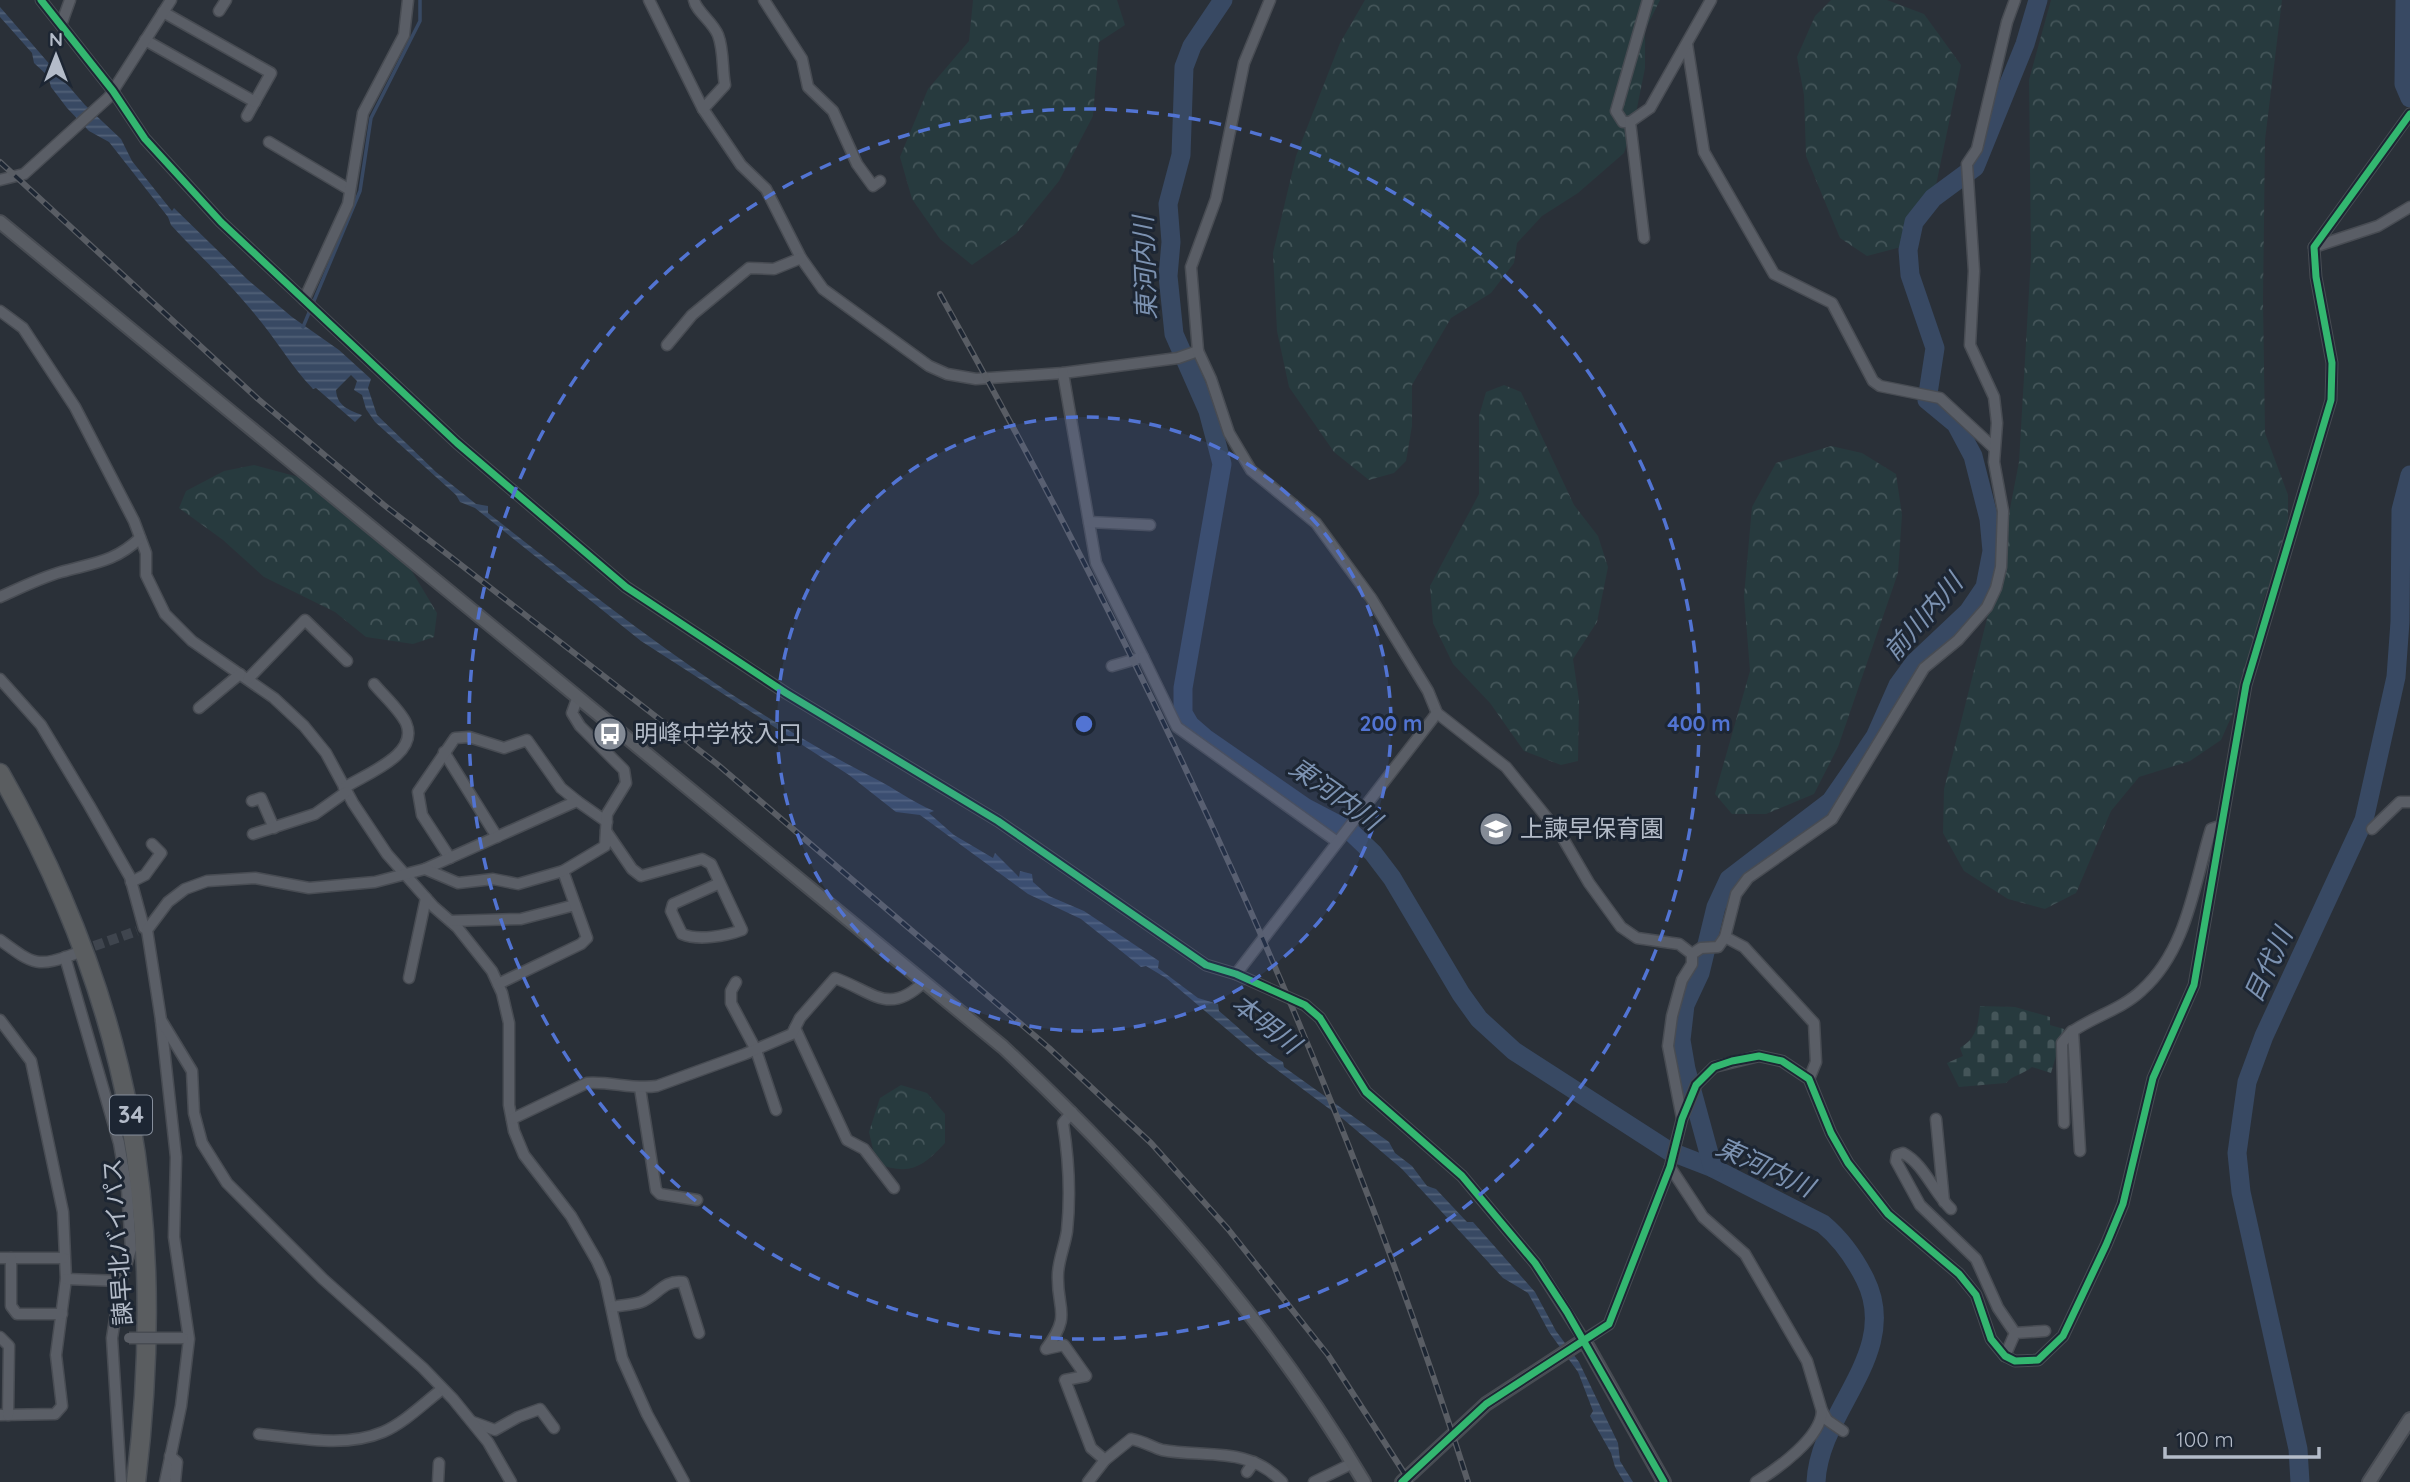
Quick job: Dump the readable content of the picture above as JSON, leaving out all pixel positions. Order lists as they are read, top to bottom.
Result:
{
  "streets": {
    "highway": ["34", "諫早北バイパス"]
  },
  "water": [
    "東河内川",
    "前川内川",
    "目代川",
    "本明川"
  ],
  "places": {
    "bus stop": ["明峰中学校入口"],
    "school or university": ["上諫早保育園"]
  },
  "scale_bar": "100 m",
  "north": "top",
  "rings": ["200 m", "400 m"]
}
